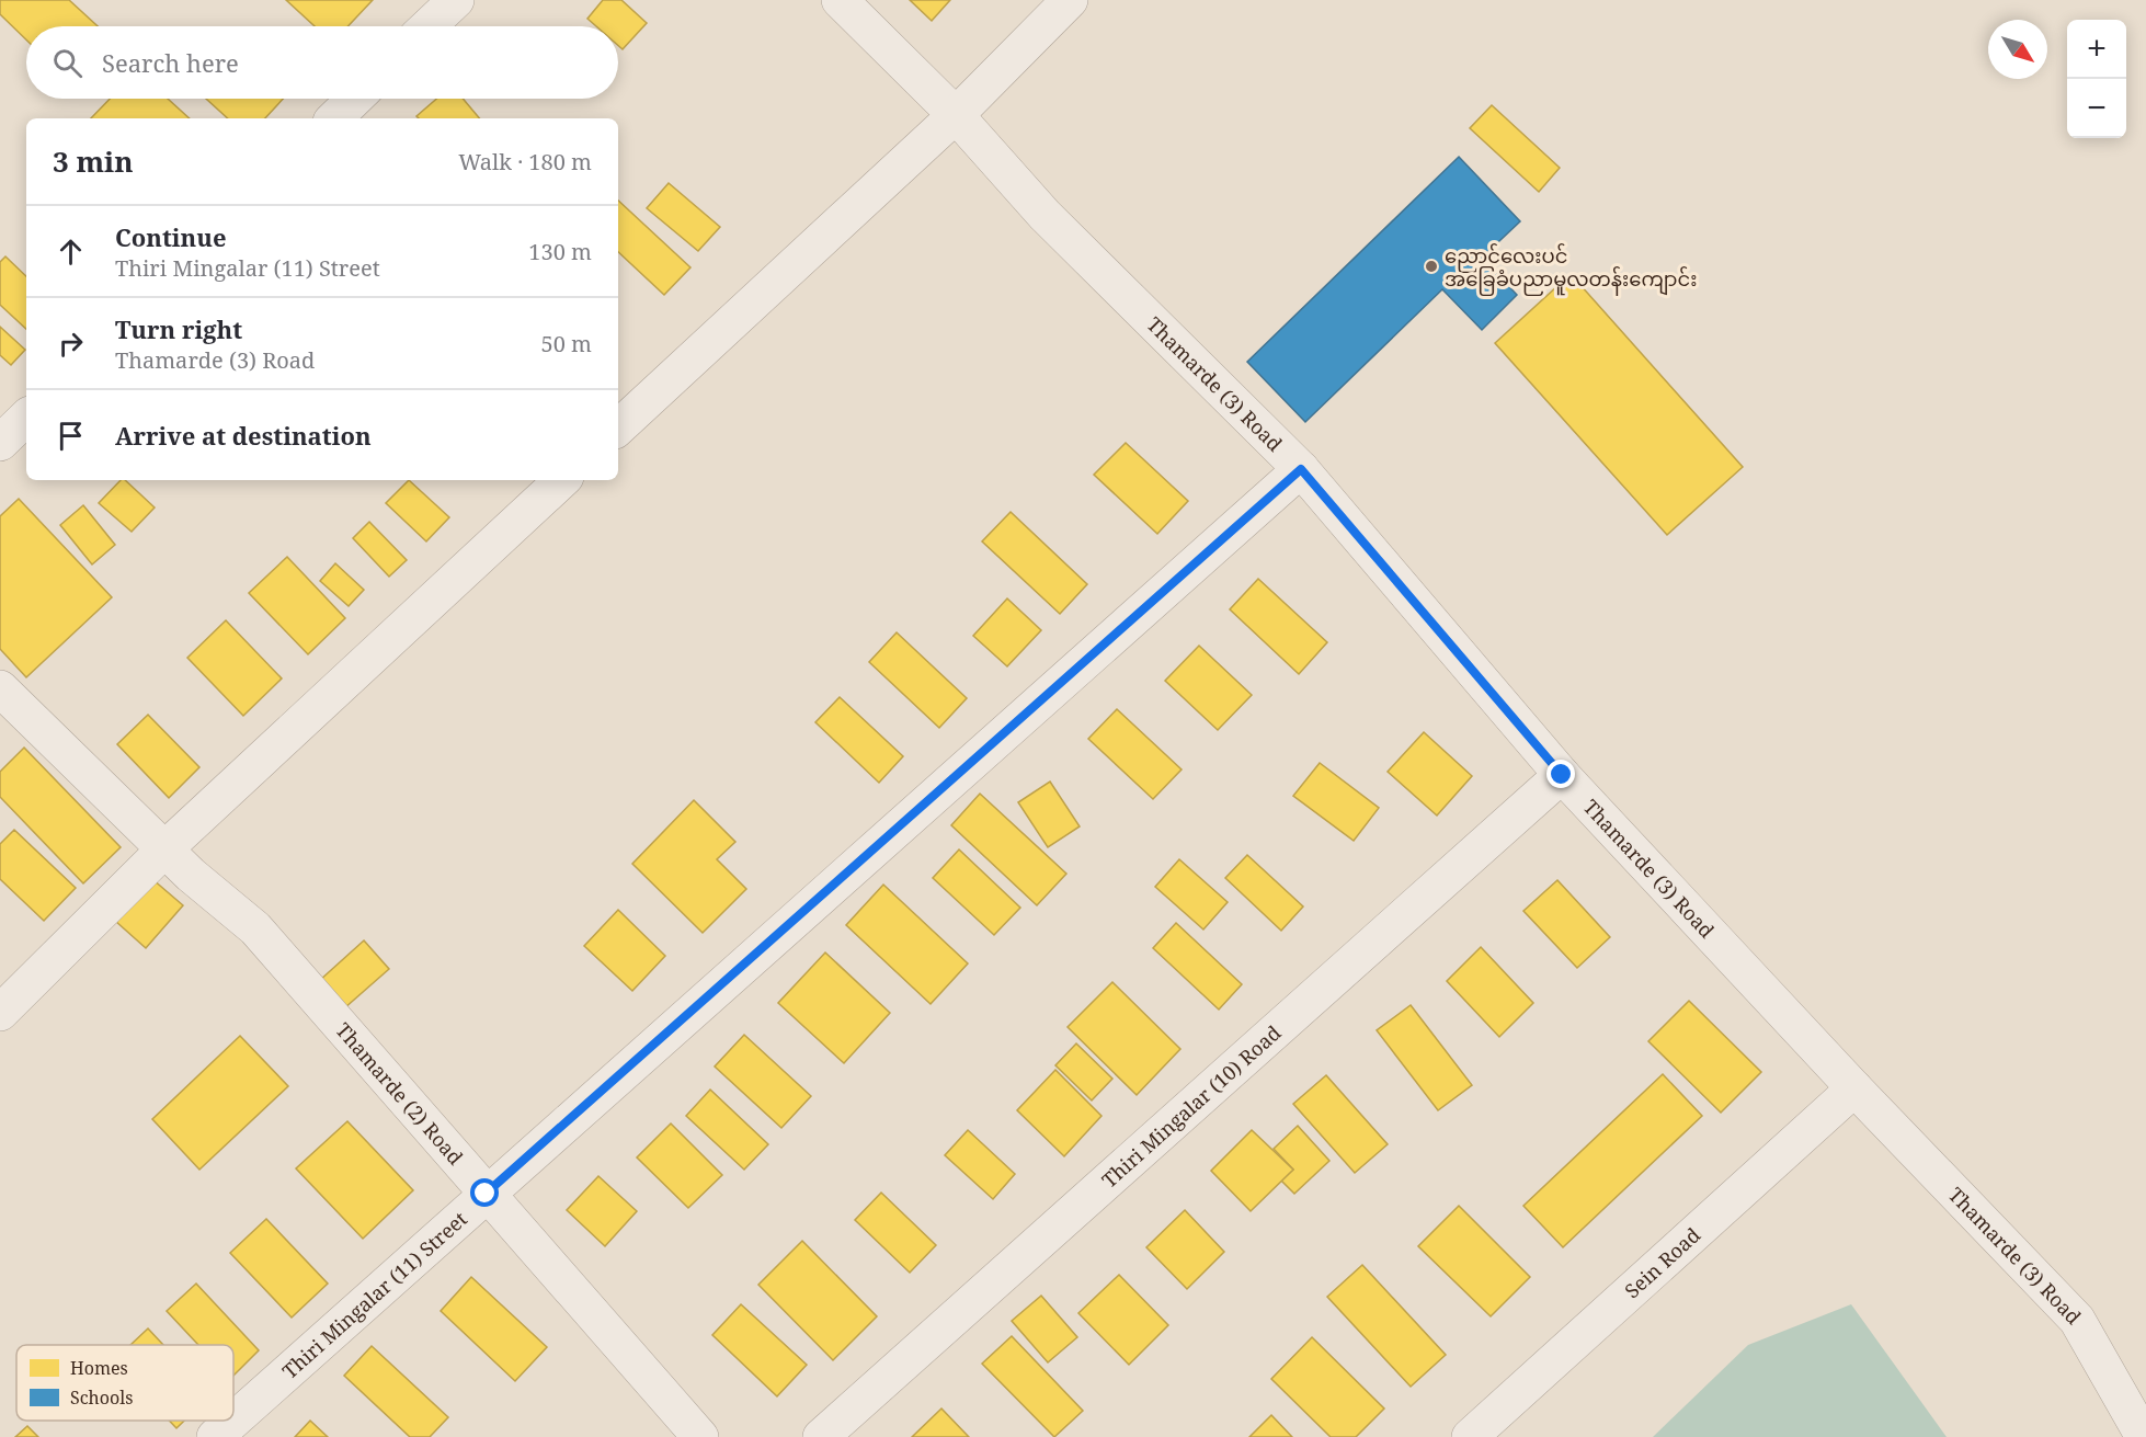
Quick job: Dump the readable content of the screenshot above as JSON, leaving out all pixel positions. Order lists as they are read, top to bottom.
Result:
{
  "streets": {
    "street": [
      "Thamarde (3) Road",
      "Thamarde (2) Road",
      "Thiri Mingalar (10) Road",
      "Sein Road",
      "Thiri Mingalar (11) Street"
    ]
  },
  "crossings": [
    ["Thamarde (3) Road", "Thiri Mingalar (10) Road"],
    ["Thamarde (3) Road", "Sein Road"],
    ["Thamarde (3) Road", "Thiri Mingalar (11) Street"],
    ["Thamarde (2) Road", "Thiri Mingalar (11) Street"]
  ],
  "places": ["ညောင်လေးပင် အခြေခံပညာမူလတန်းကျောင်း"],
  "legend": ["Homes", "Schools"],
  "north": "bottom right",
  "page": {
    "map_buttons": ["+", "−"],
    "search": "Search here",
    "heading": ["3 min", "Walk · 180 m"],
    "list": [
      ["Continue", "Thiri Mingalar (11) Street", "130 m"],
      ["Turn right", "Thamarde (3) Road", "50 m"],
      "Arrive at destination"
    ]
  }
}
